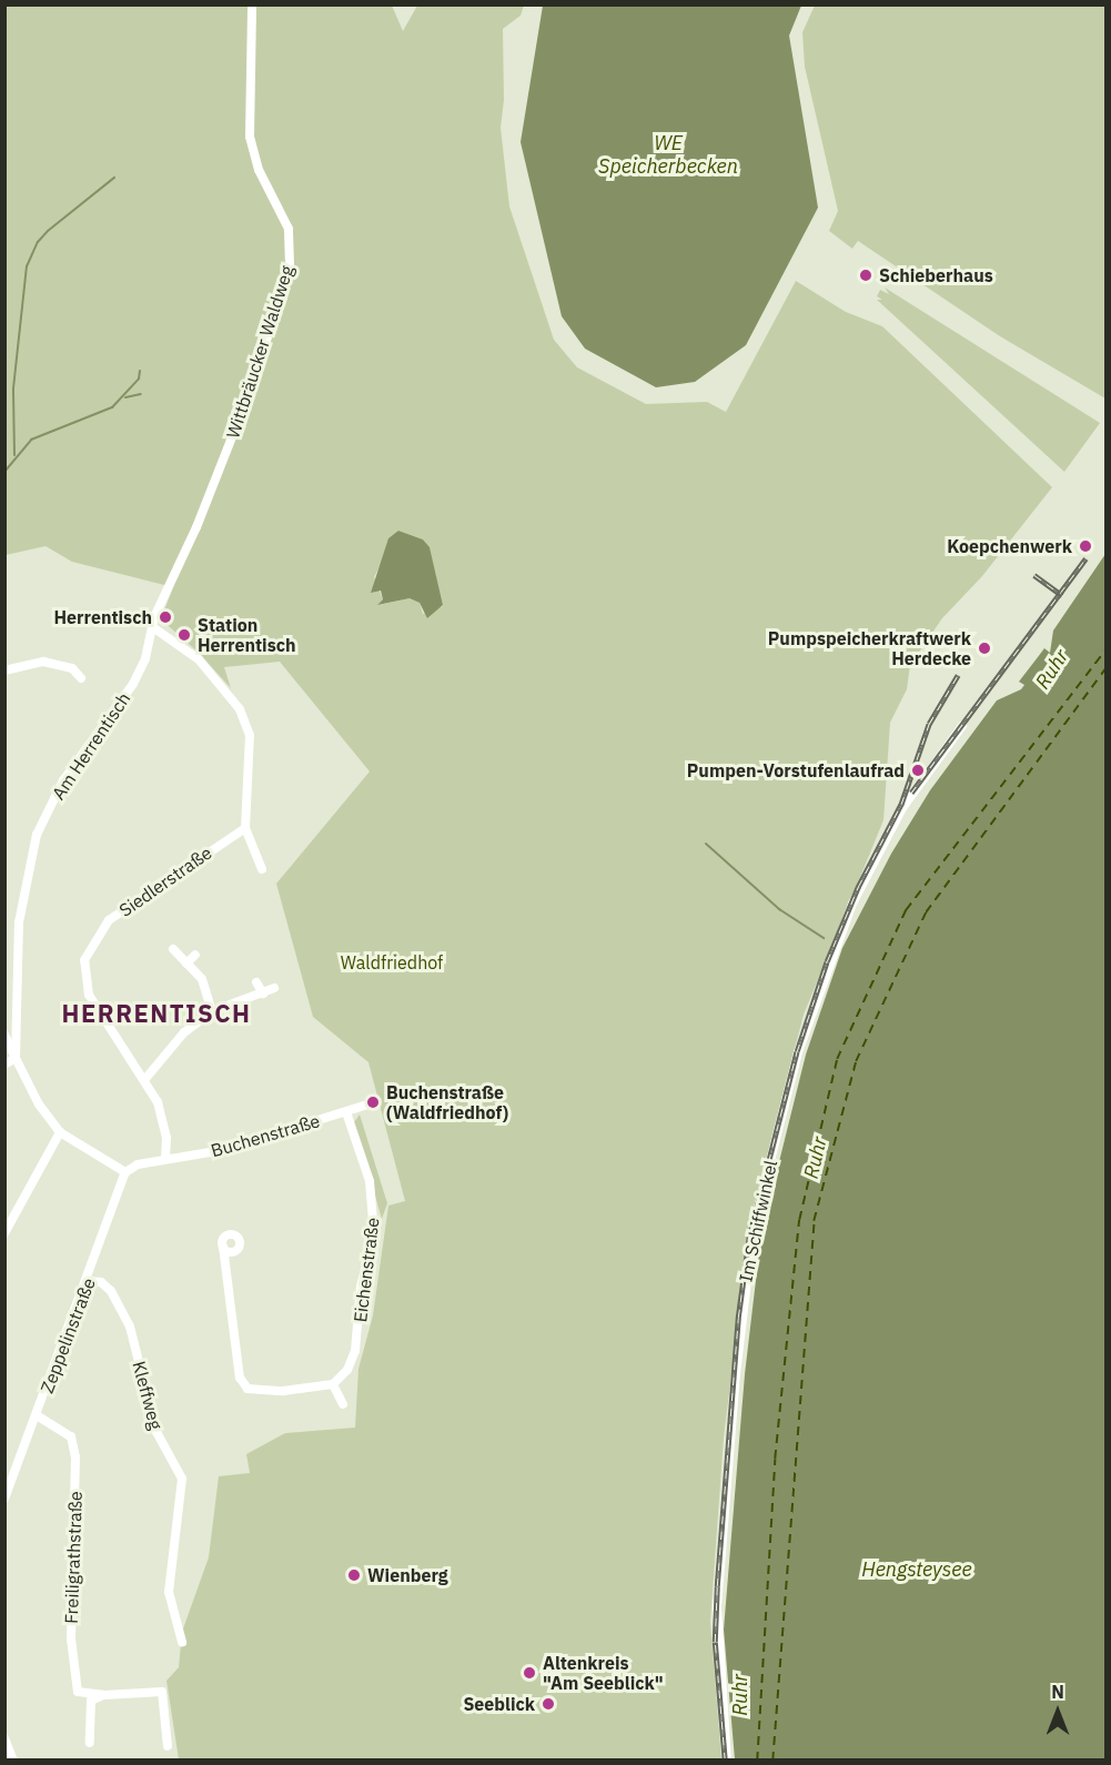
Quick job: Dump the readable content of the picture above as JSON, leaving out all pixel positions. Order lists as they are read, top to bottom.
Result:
{
  "streets": {
    "street": [
      "Wittbräucker Waldweg",
      "Am Herrentisch",
      "Siedlerstraße",
      "Buchenstraße",
      "Im Schiffwinkel",
      "Eichenstraße",
      "Zeppelinstraße",
      "Kleffweg",
      "Freiligrathstraße"
    ]
  },
  "crossings": [
    ["Wittbräucker Waldweg", "Am Herrentisch"],
    ["Am Herrentisch", "Buchenstraße"],
    ["Am Herrentisch", "Zeppelinstraße"],
    ["Siedlerstraße", "Buchenstraße"],
    ["Buchenstraße", "Eichenstraße"],
    ["Buchenstraße", "Zeppelinstraße"],
    ["Zeppelinstraße", "Kleffweg"],
    ["Zeppelinstraße", "Freiligrathstraße"]
  ],
  "districts": ["HERRENTISCH"],
  "water": ["WE Speicherbecken", "Ruhr", "Hengsteysee"],
  "parks": ["Waldfriedhof"],
  "places": [
    "Schieberhaus",
    "Koepchenwerk",
    "Herrentisch",
    "Station Herrentisch",
    "Pumpspeicherkraftwerk Herdecke",
    "Pumpen-Vorstufenlaufrad",
    "Buchenstraße (Waldfriedhof)",
    "Wienberg",
    "Altenkreis \"Am Seeblick\"",
    "Seeblick"
  ],
  "north": "top"
}
